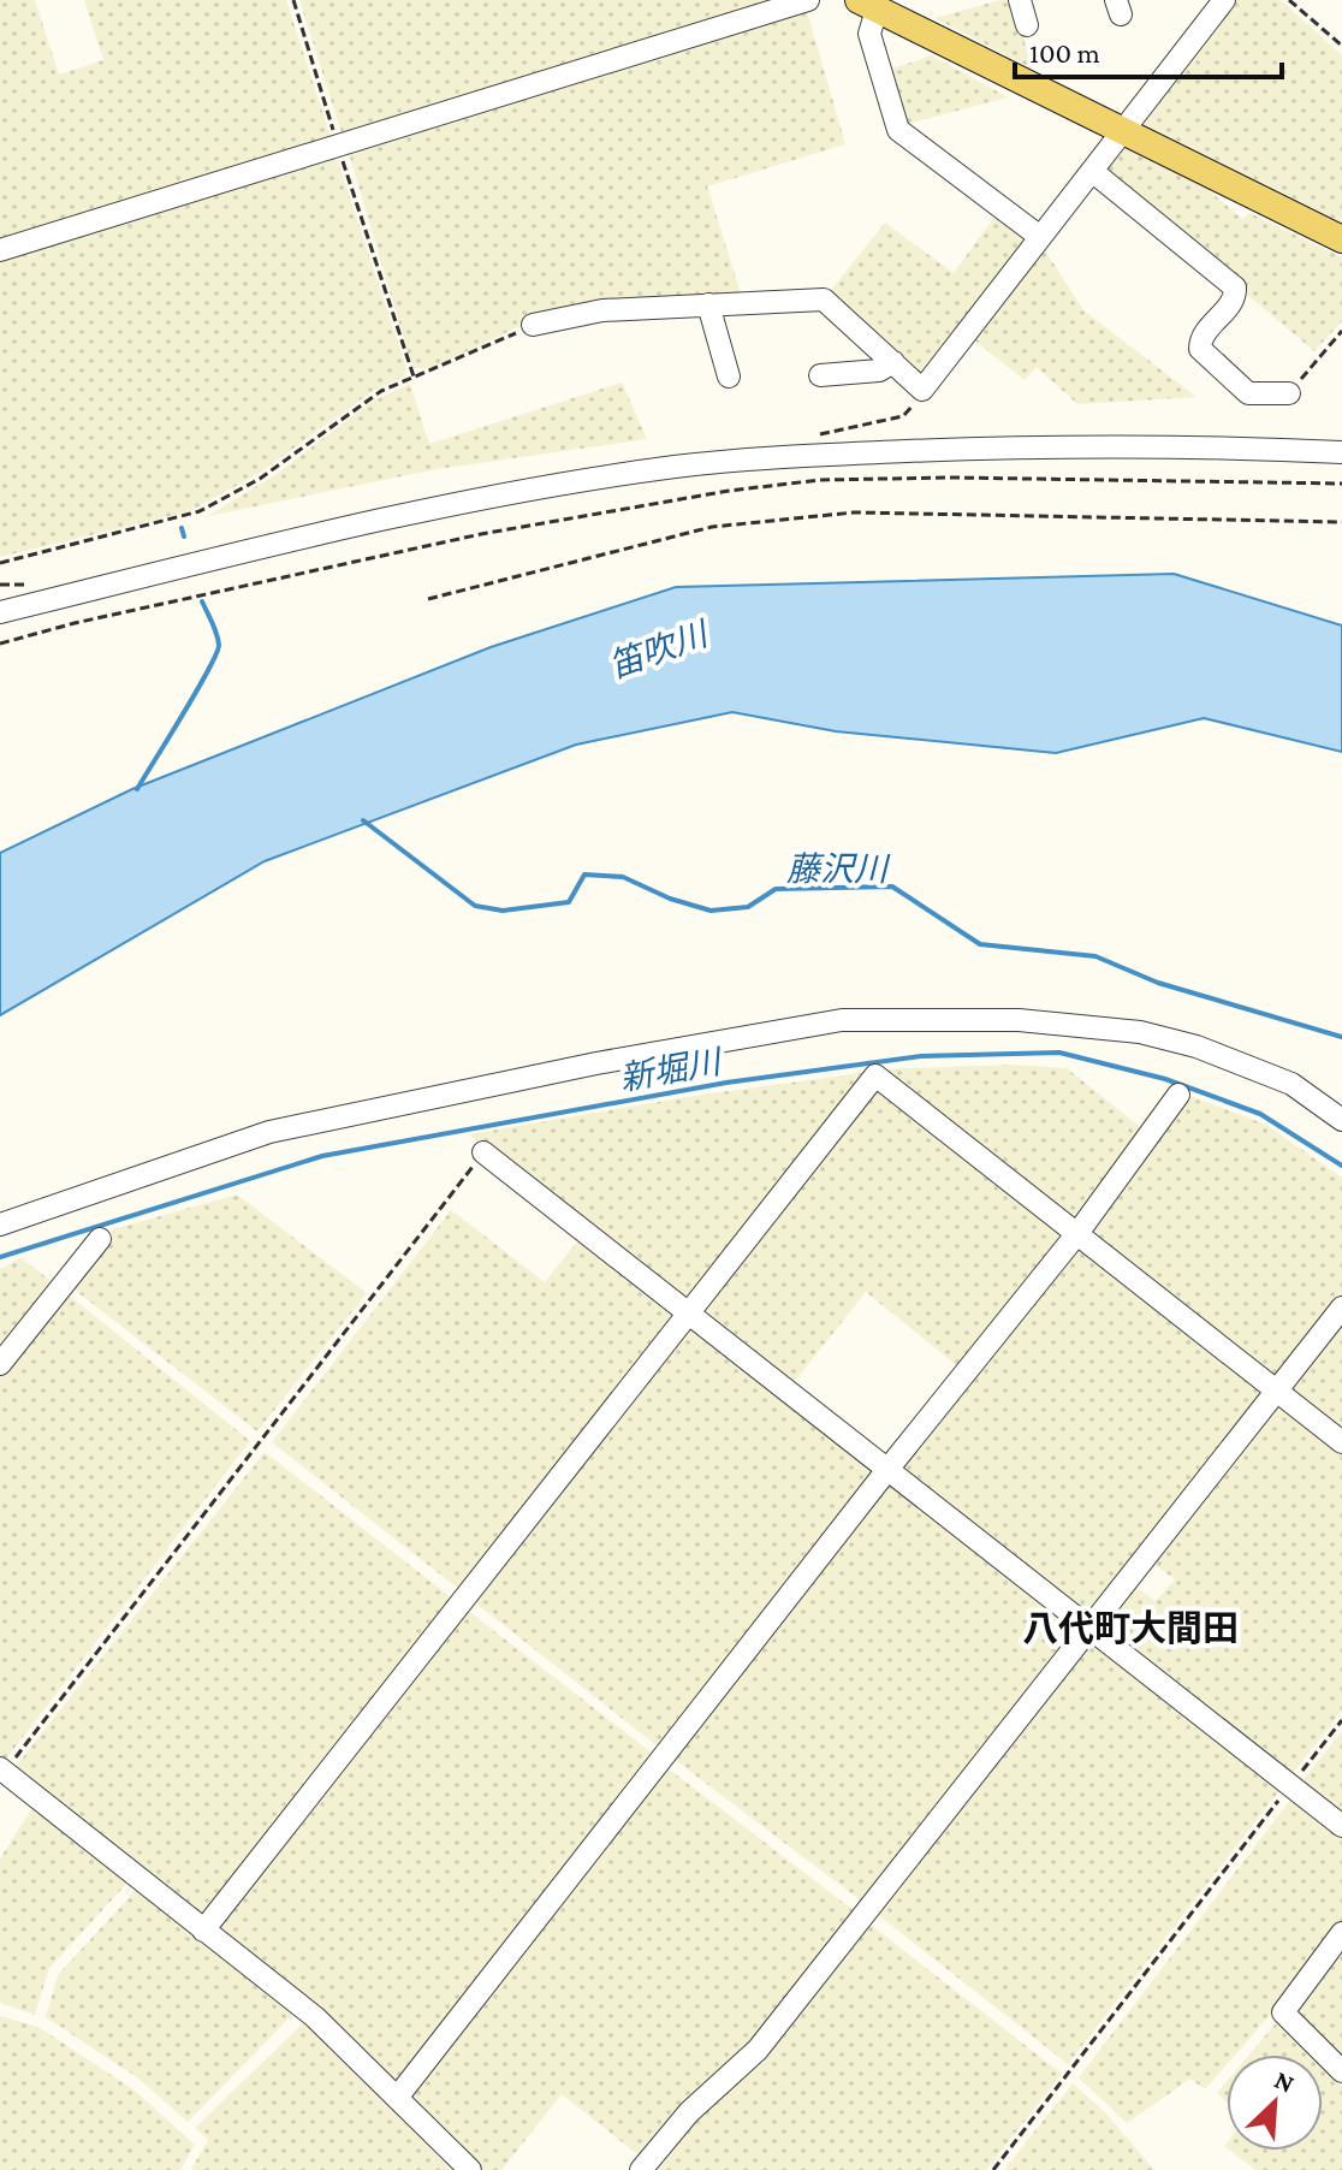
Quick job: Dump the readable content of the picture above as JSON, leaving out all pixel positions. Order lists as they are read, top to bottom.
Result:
{
  "districts": ["八代町大間田"],
  "water": ["笛吹川", "藤沢川", "新堀川"],
  "scale_bar": "100 m",
  "north": "top right"
}
